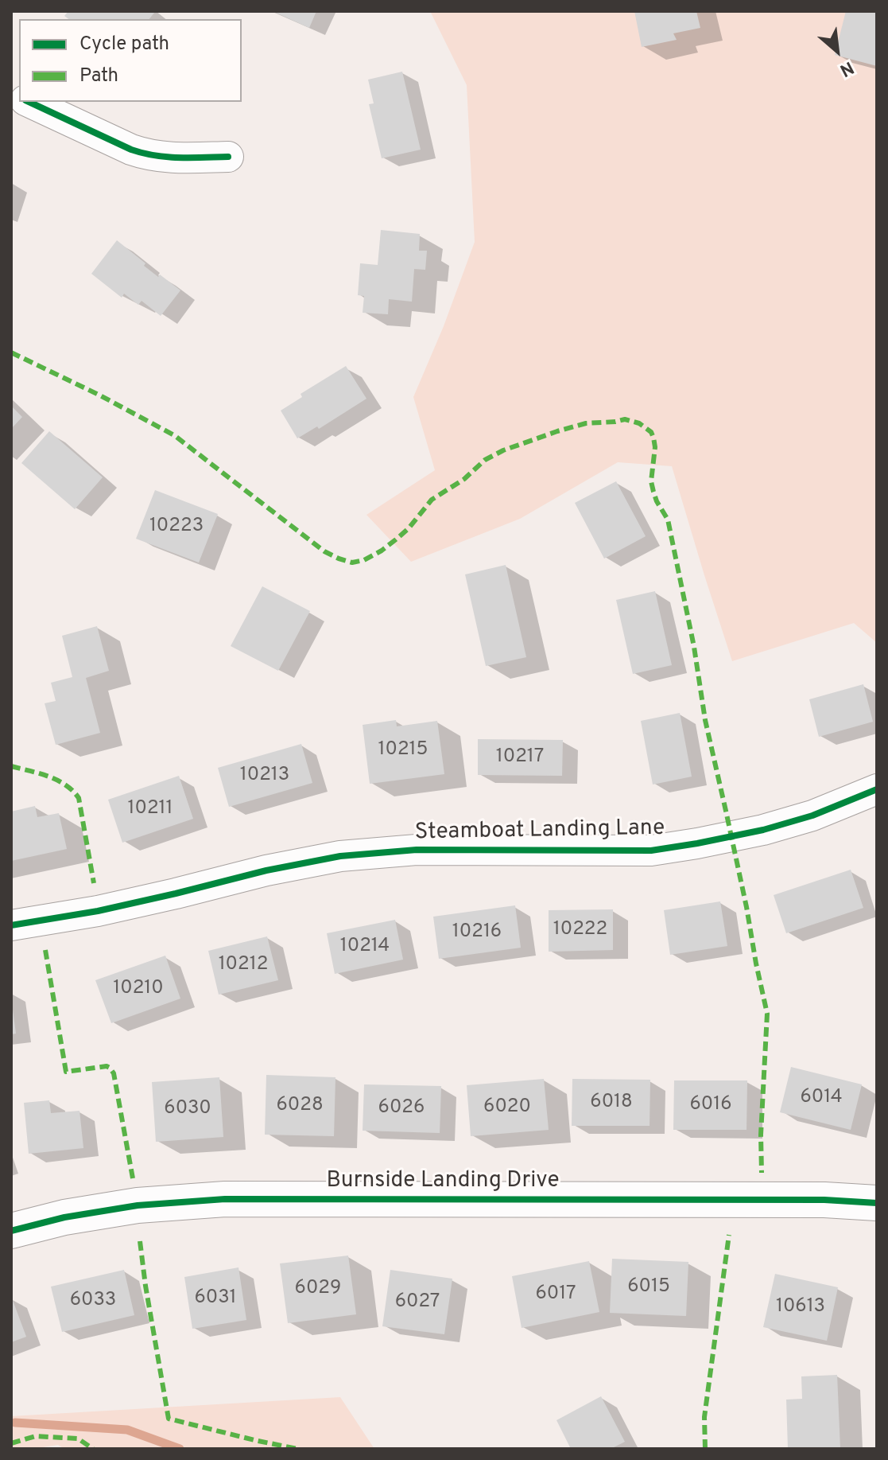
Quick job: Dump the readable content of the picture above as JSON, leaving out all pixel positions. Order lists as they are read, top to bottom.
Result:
{
  "streets": {
    "street": ["Steamboat Landing Lane", "Burnside Landing Drive"]
  },
  "house_numbers": [
    "10223",
    "10215",
    "10217",
    "10213",
    "10211",
    "10222",
    "10216",
    "10214",
    "10212",
    "10210",
    "6014",
    "6018",
    "6016",
    "6028",
    "6020",
    "6026",
    "6030",
    "6015",
    "6029",
    "6017",
    "6031",
    "6033",
    "6027",
    "10613"
  ],
  "legend": ["Cycle path", "Path"],
  "north": "bottom right"
}
